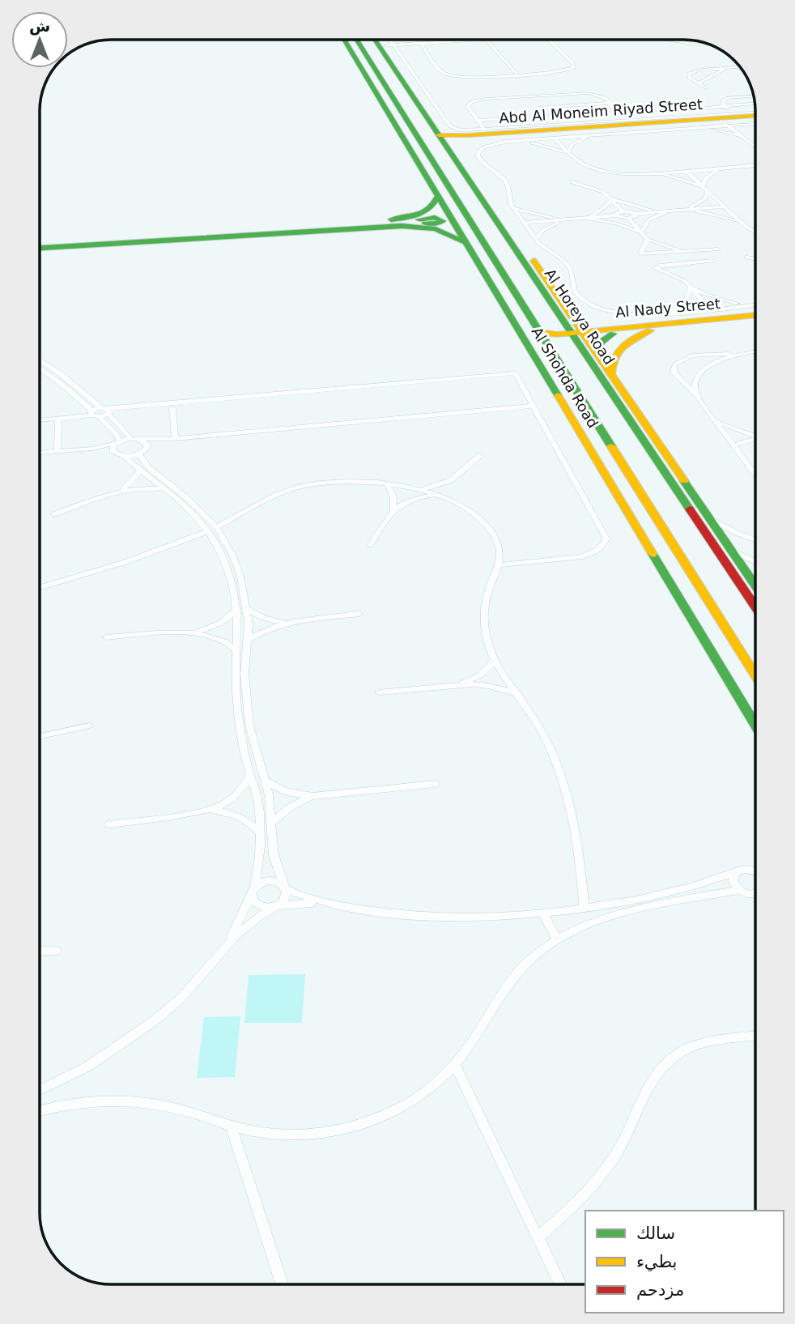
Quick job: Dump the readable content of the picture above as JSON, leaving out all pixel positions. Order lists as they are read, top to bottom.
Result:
{
  "streets": {
    "main road": [
      "Abd Al Moneim Riyad Street",
      "Al Nady Street",
      "Al Horeya Road",
      "Al Shohda Road"
    ]
  },
  "crossings": [
    ["Abd Al Moneim Riyad Street", "Al Horeya Road"],
    ["Al Nady Street", "Al Horeya Road"],
    ["Al Nady Street", "Al Shohda Road"]
  ],
  "legend": ["سالك", "بطيء", "مزدحم"],
  "north": "top"
}
